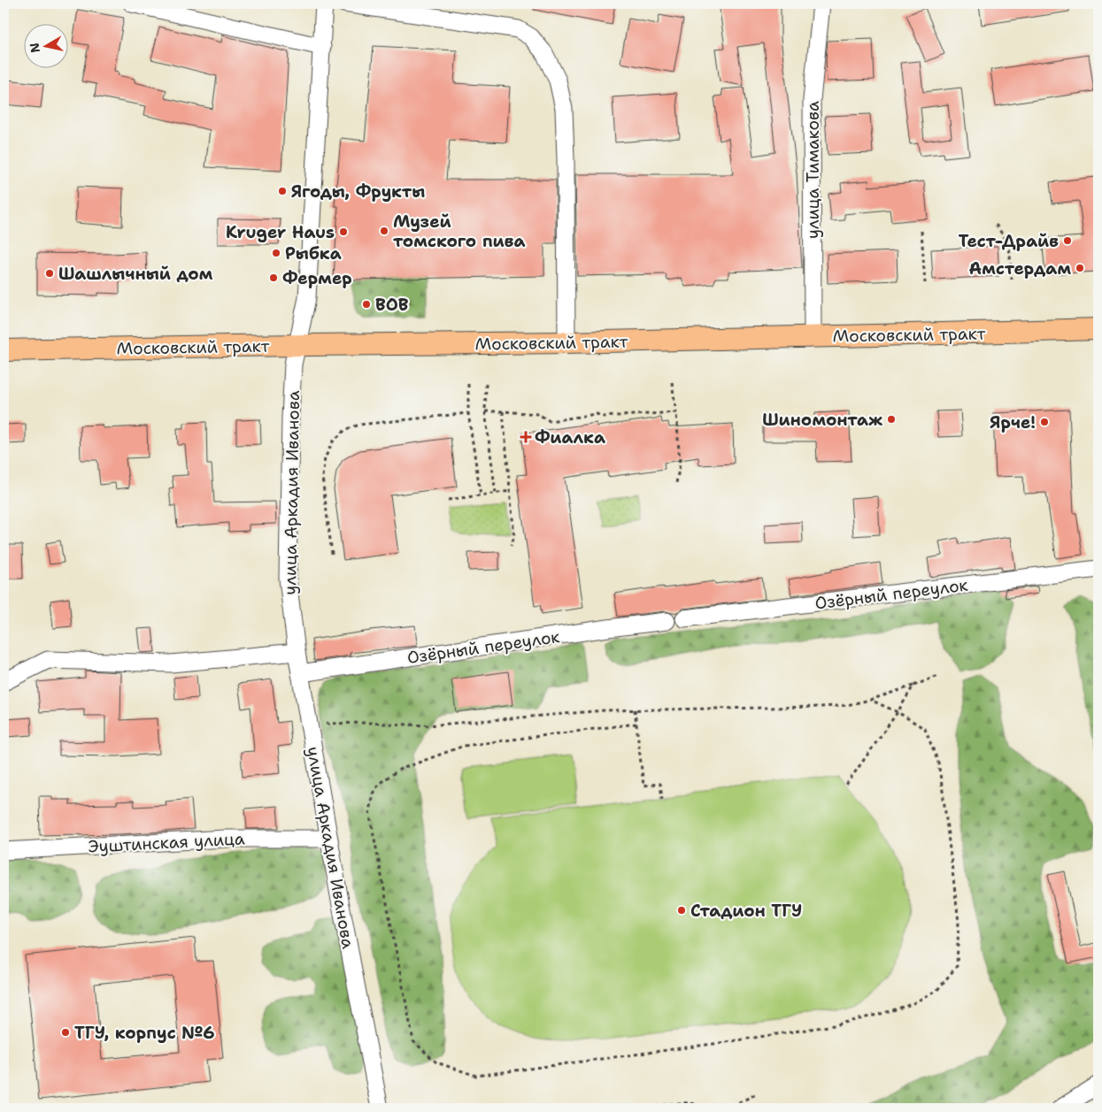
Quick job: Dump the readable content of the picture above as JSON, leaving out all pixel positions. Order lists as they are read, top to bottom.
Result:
{
  "streets": {
    "main road": ["Московский тракт"],
    "street": [
      "улица Тимакова",
      "улица Аркадия Иванова",
      "Озёрный переулок",
      "Эуштинская улица"
    ]
  },
  "crossings": [
    ["улица Тимакова", "Московский тракт"],
    ["Московский тракт", "улица Аркадия Иванова"],
    ["улица Аркадия Иванова", "Озёрный переулок"],
    ["улица Аркадия Иванова", "Эуштинская улица"]
  ],
  "places": {
    "other": [
      "Ягоды, Фрукты",
      "Музей томского пива",
      "Kruger Haus",
      "Тест-Драйв",
      "Рыбка",
      "Амстердам",
      "Шашлычный дом",
      "Фермер",
      "ВОВ",
      "Шиномонтаж",
      "Ярче!",
      "Стадион ТГУ",
      "ТГУ, корпус №6"
    ],
    "health": ["Фиалка"]
  },
  "north": "left"
}
